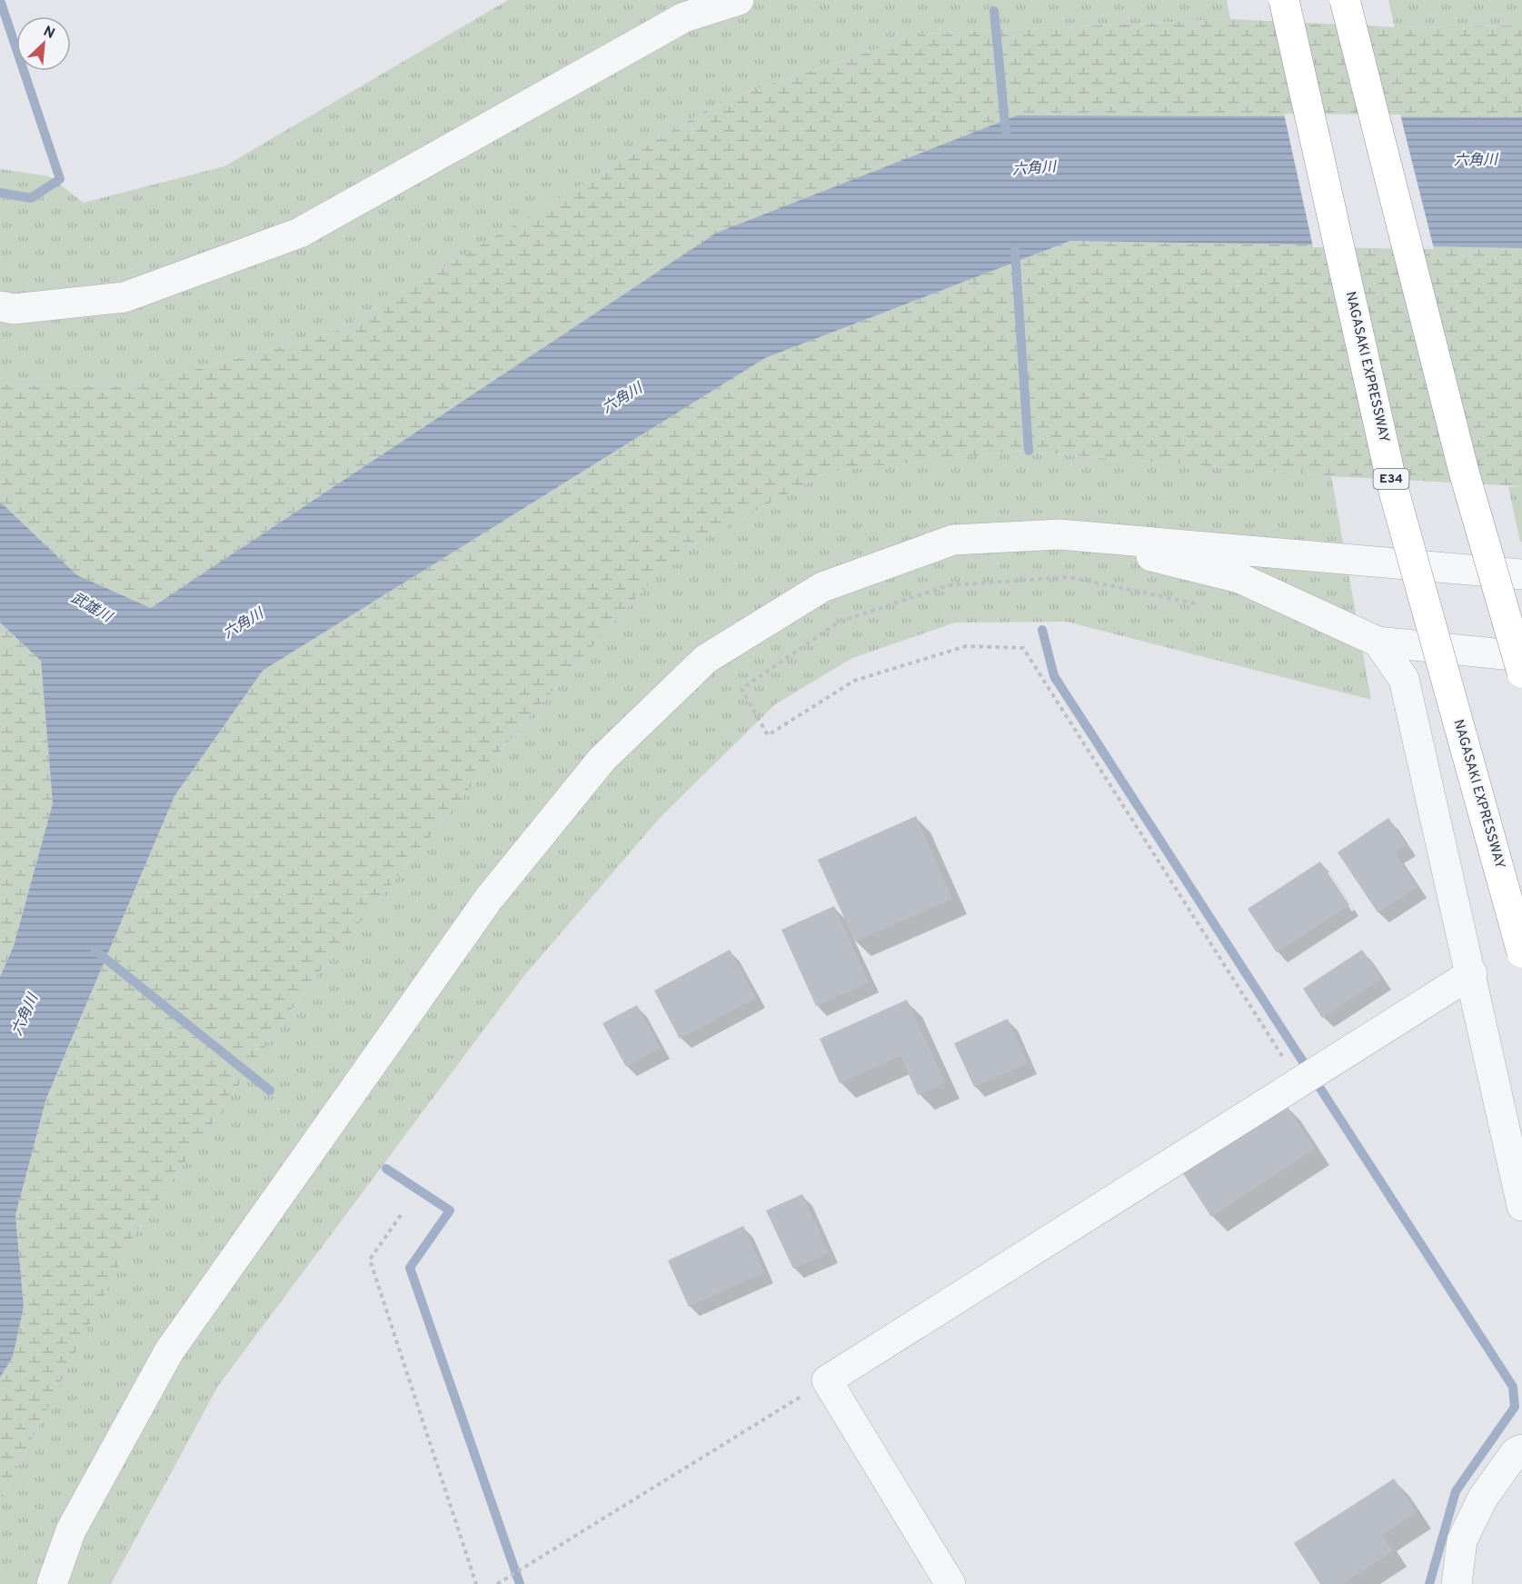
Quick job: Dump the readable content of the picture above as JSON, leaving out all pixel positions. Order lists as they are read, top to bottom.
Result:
{
  "streets": {
    "highway": ["NAGASAKI EXPRESSWAY", "E34"]
  },
  "water": ["六角川", "武雄川"],
  "north": "top right"
}
